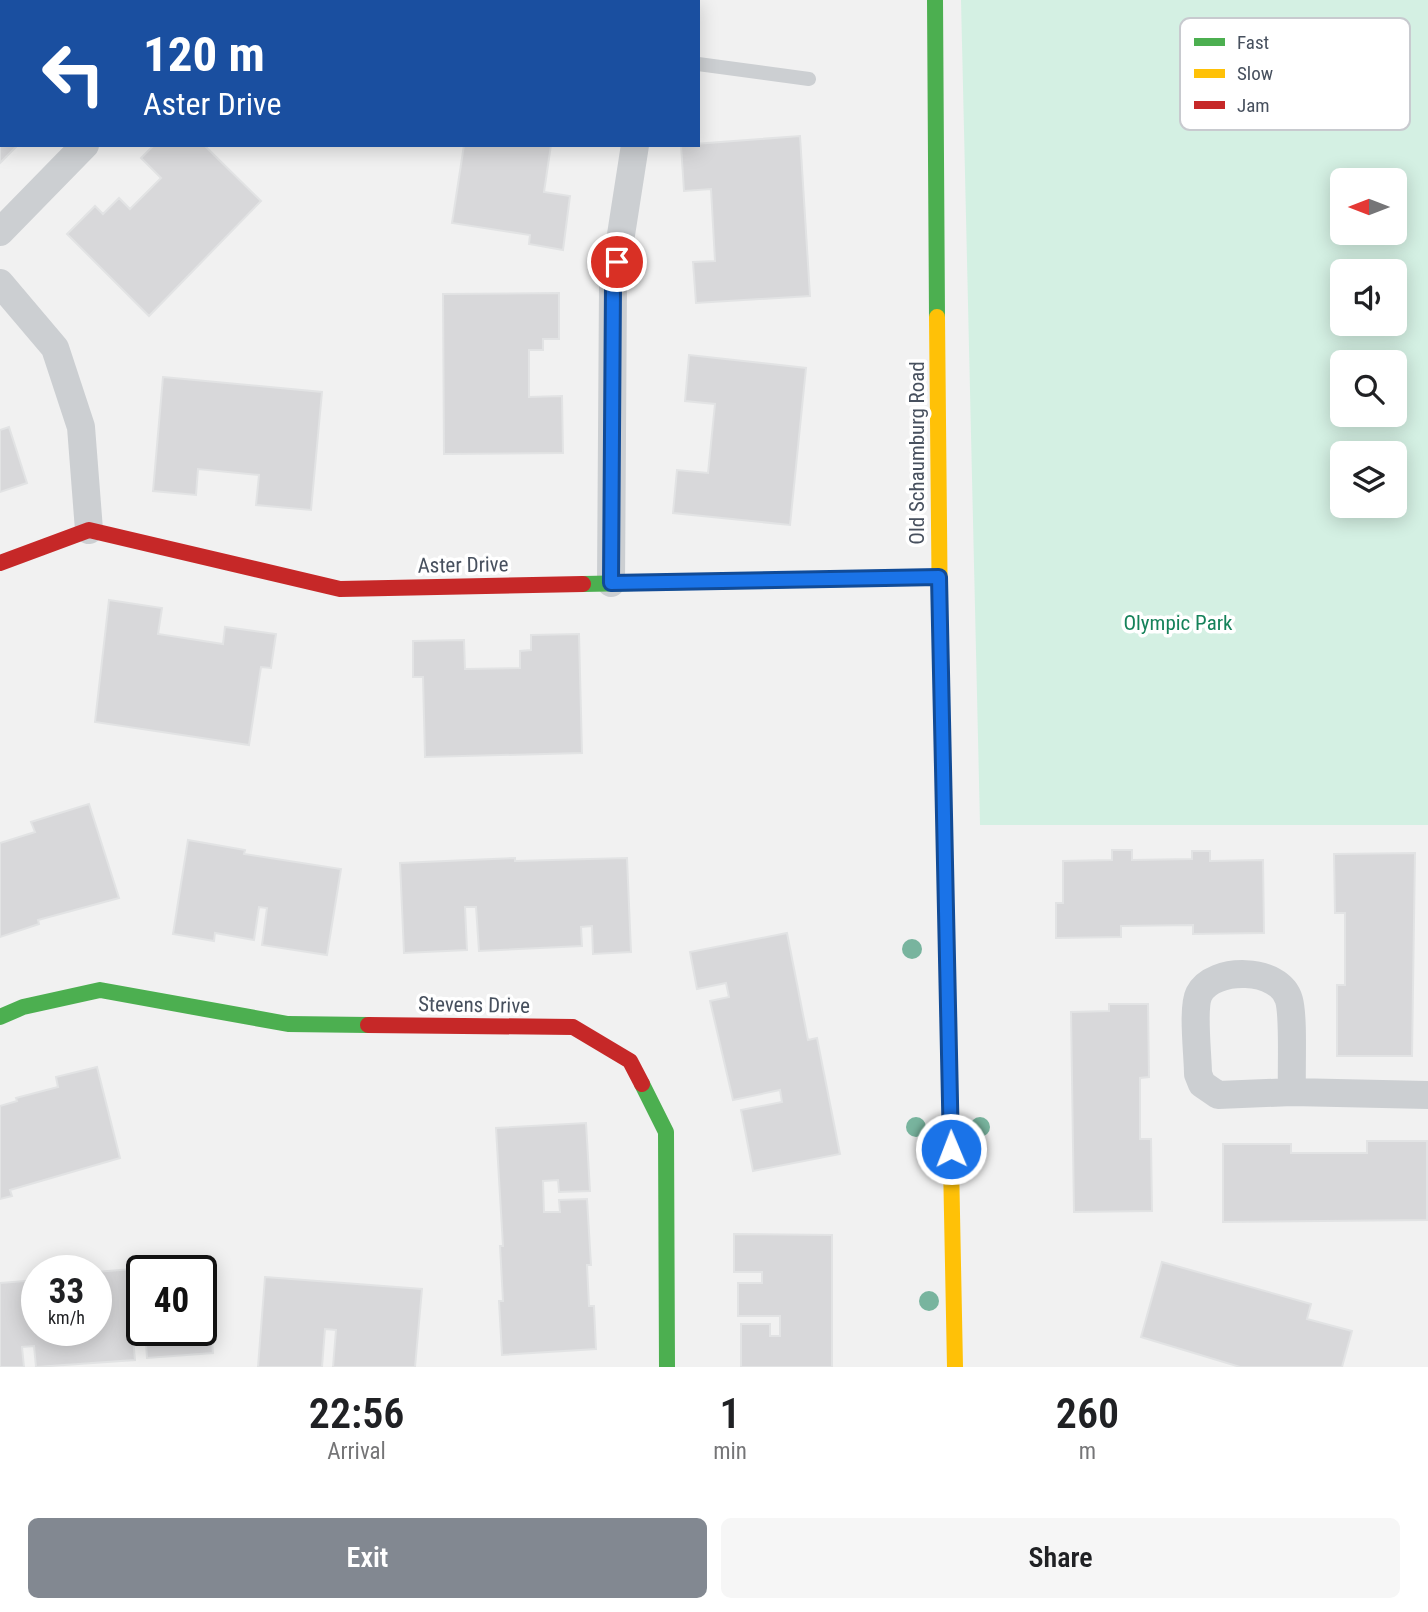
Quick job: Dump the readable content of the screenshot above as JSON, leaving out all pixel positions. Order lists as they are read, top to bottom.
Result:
{
  "streets": {
    "street": ["Old Schaumburg Road", "Aster Drive", "Stevens Drive"]
  },
  "crossings": [
    ["Old Schaumburg Road", "Aster Drive"]
  ],
  "parks": ["Olympic Park"],
  "legend": ["Fast", "Slow", "Jam"],
  "north": "left",
  "page": {
    "turn": ["120 m", "Aster Drive"],
    "speed": "33 km/h",
    "limit": "40",
    "eta": [
      "22:56",
      "Arrival",
      "1",
      "min",
      "260",
      "m"
    ],
    "buttons": ["Exit", "Share"]
  }
}
